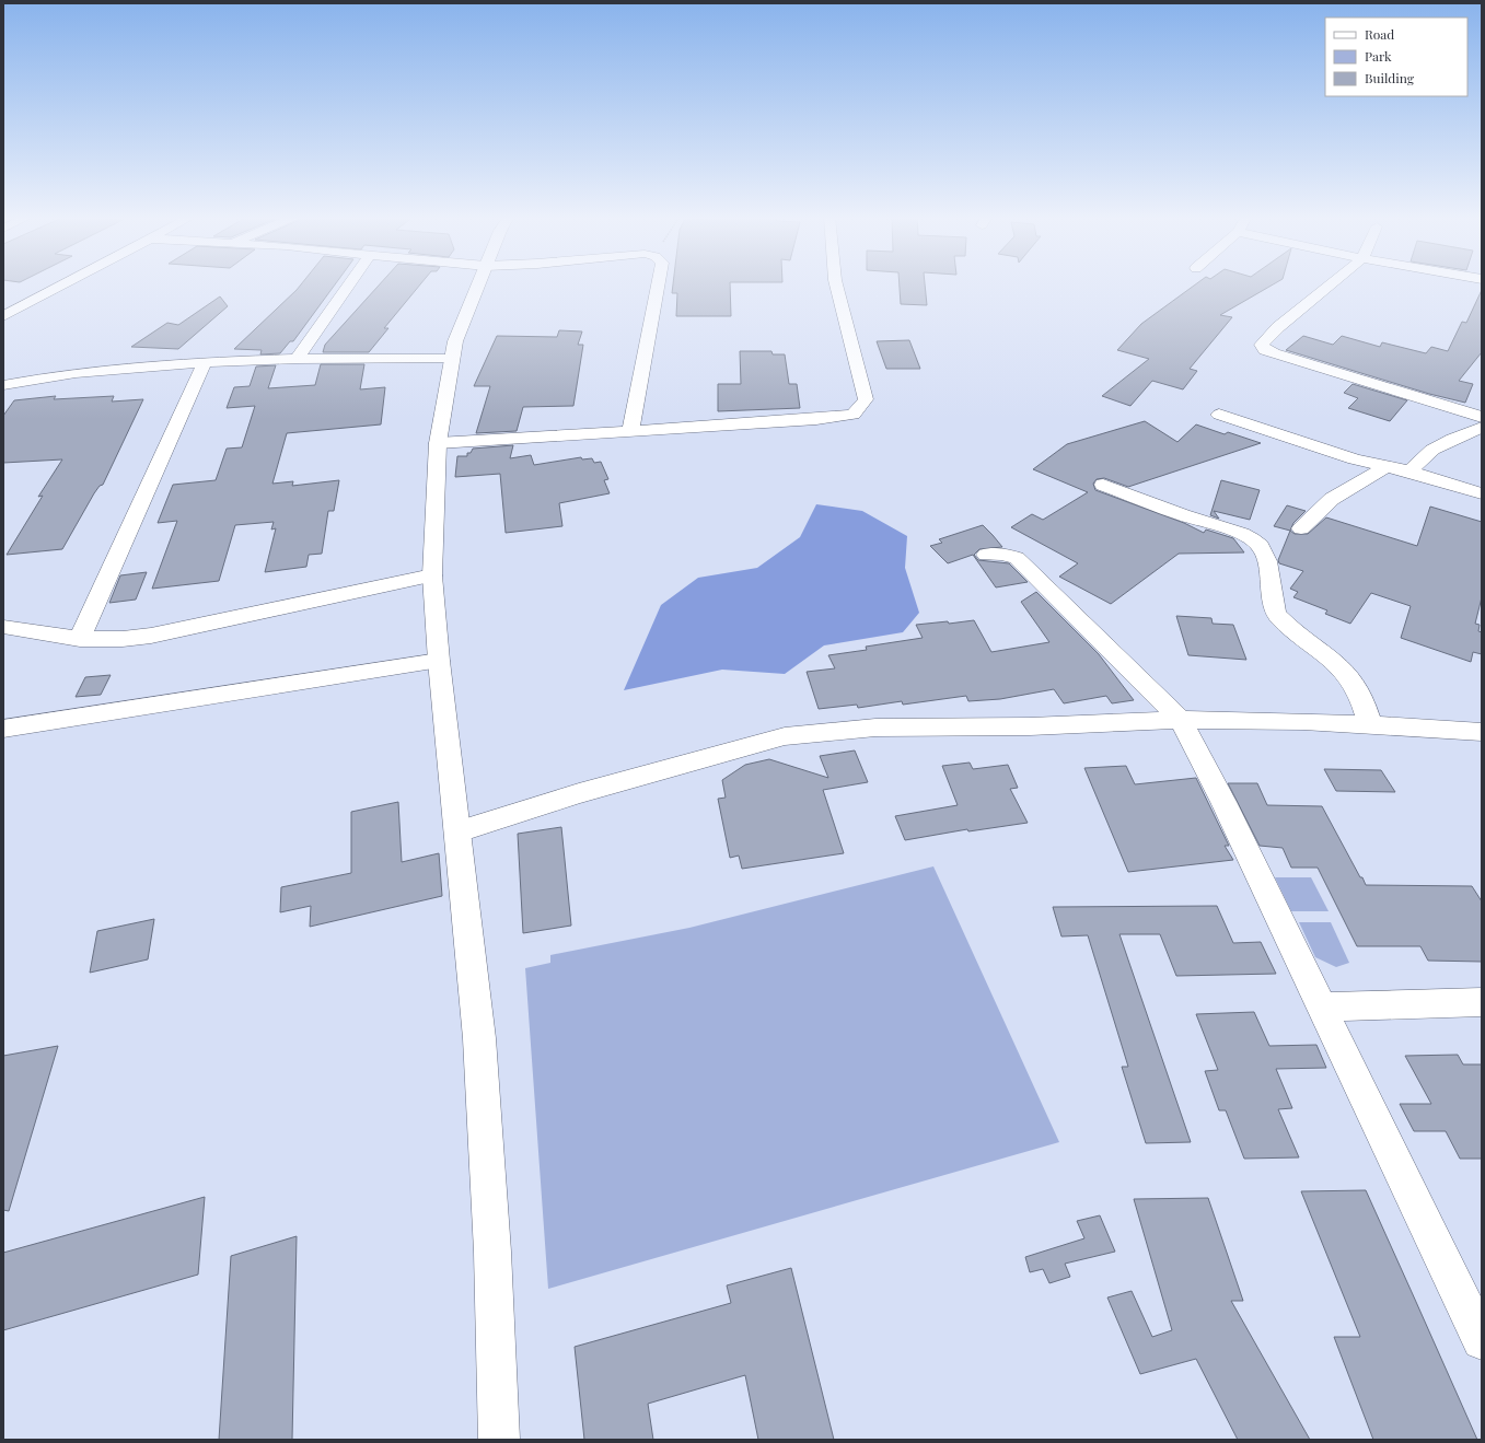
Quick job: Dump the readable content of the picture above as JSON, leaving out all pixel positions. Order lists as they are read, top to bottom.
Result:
{
  "legend": ["Road", "Park", "Building"]
}
